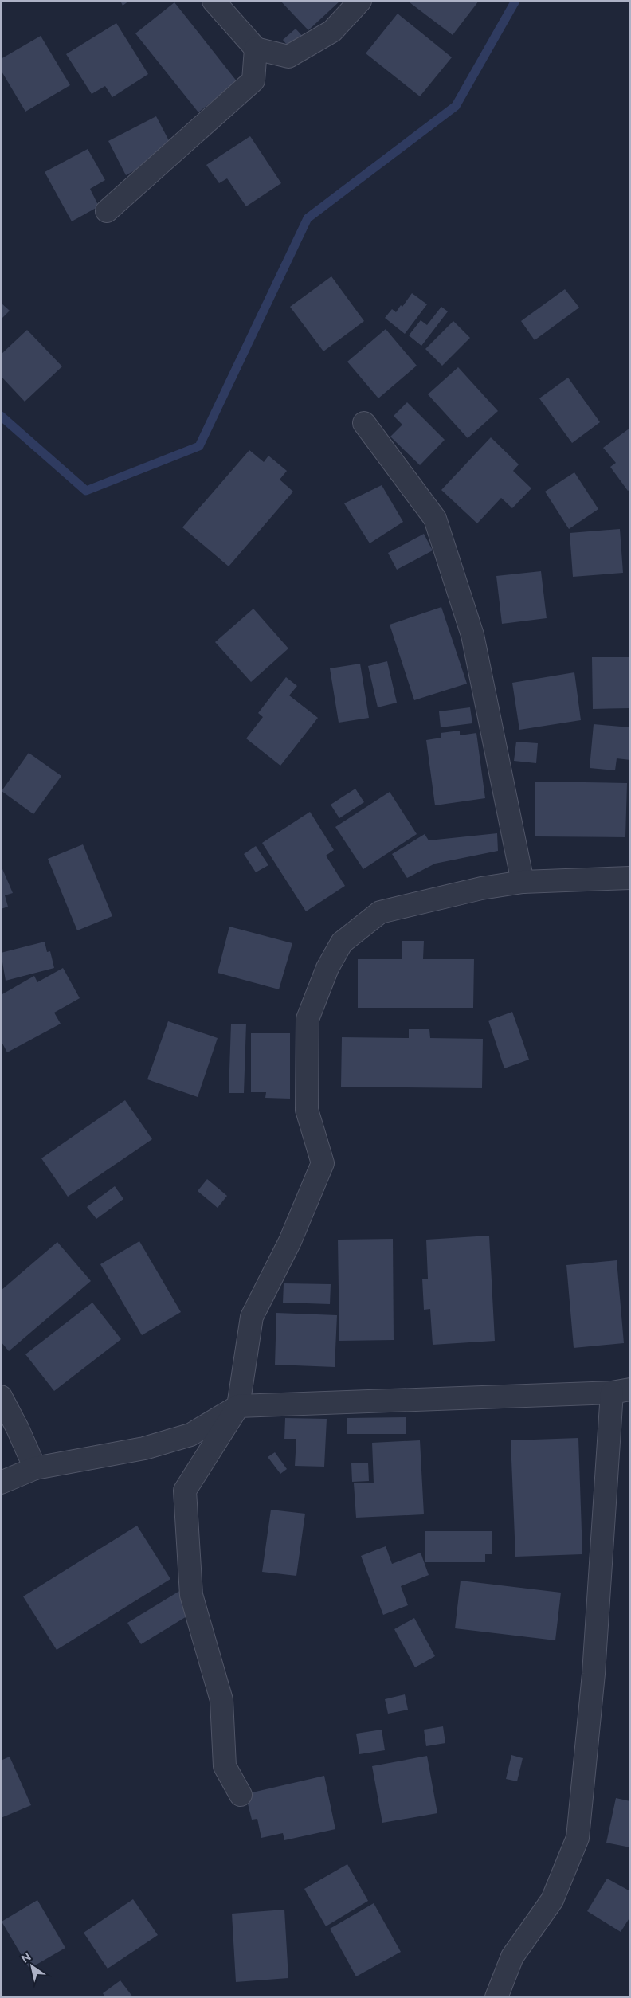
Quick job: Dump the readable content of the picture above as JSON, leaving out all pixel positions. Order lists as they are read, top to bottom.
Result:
{
  "north": "top left"
}
